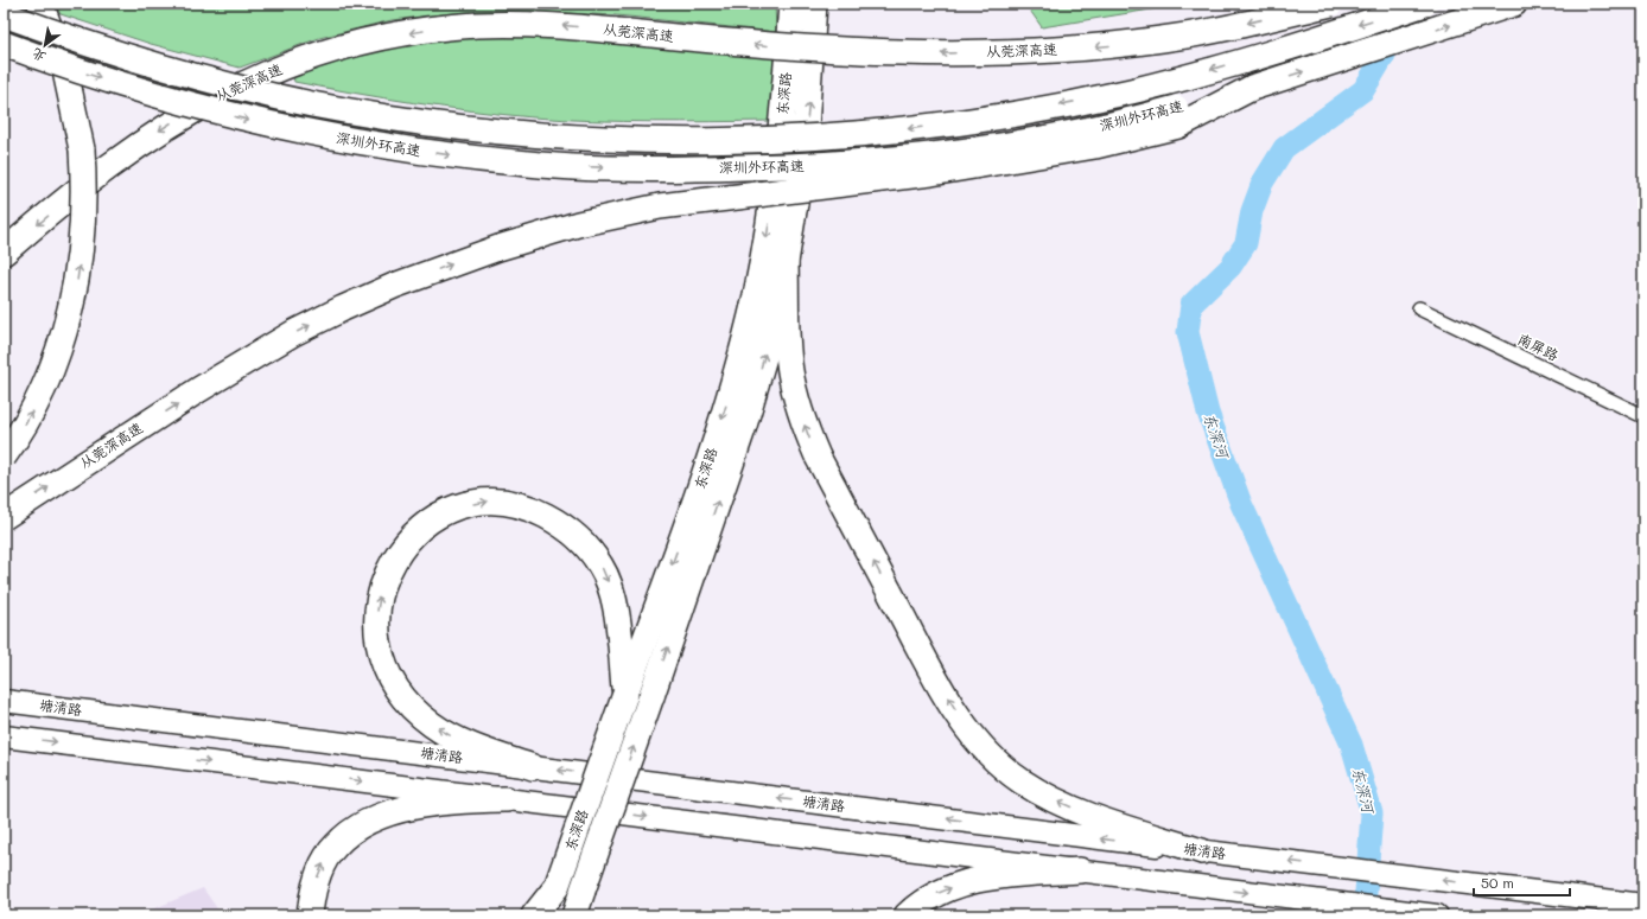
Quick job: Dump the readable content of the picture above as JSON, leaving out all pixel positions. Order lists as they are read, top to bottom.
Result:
{
  "streets": {
    "highway": ["从莞深高速", "东深路", "深圳外环高速"],
    "main road": ["塘清路"],
    "street": ["南屏路"]
  },
  "crossings": [
    ["从莞深高速", "深圳外环高速"]
  ],
  "water": ["东深河"],
  "scale_bar": "50 m",
  "north": "bottom left"
}
